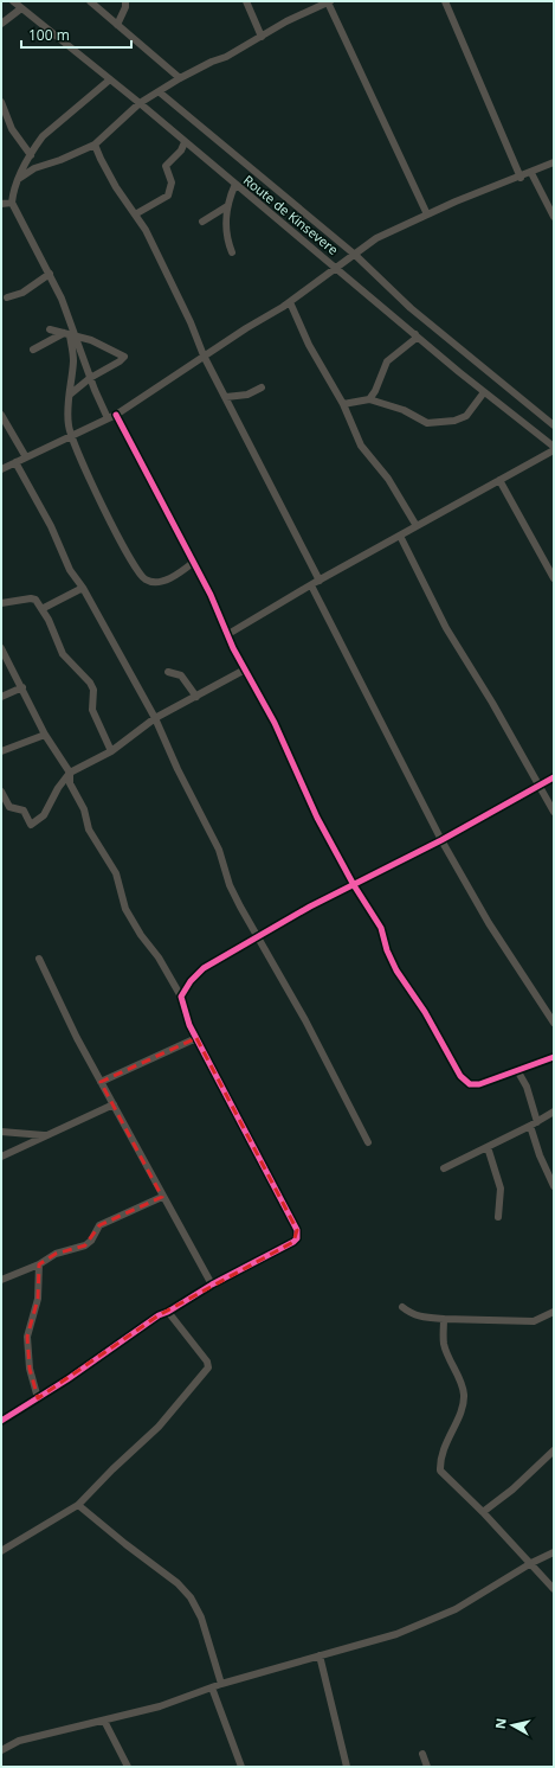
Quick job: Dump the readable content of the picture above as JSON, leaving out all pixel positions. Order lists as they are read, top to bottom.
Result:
{
  "streets": {
    "street": ["Route de Kinsevere"]
  },
  "scale_bar": "100 m",
  "north": "left"
}
